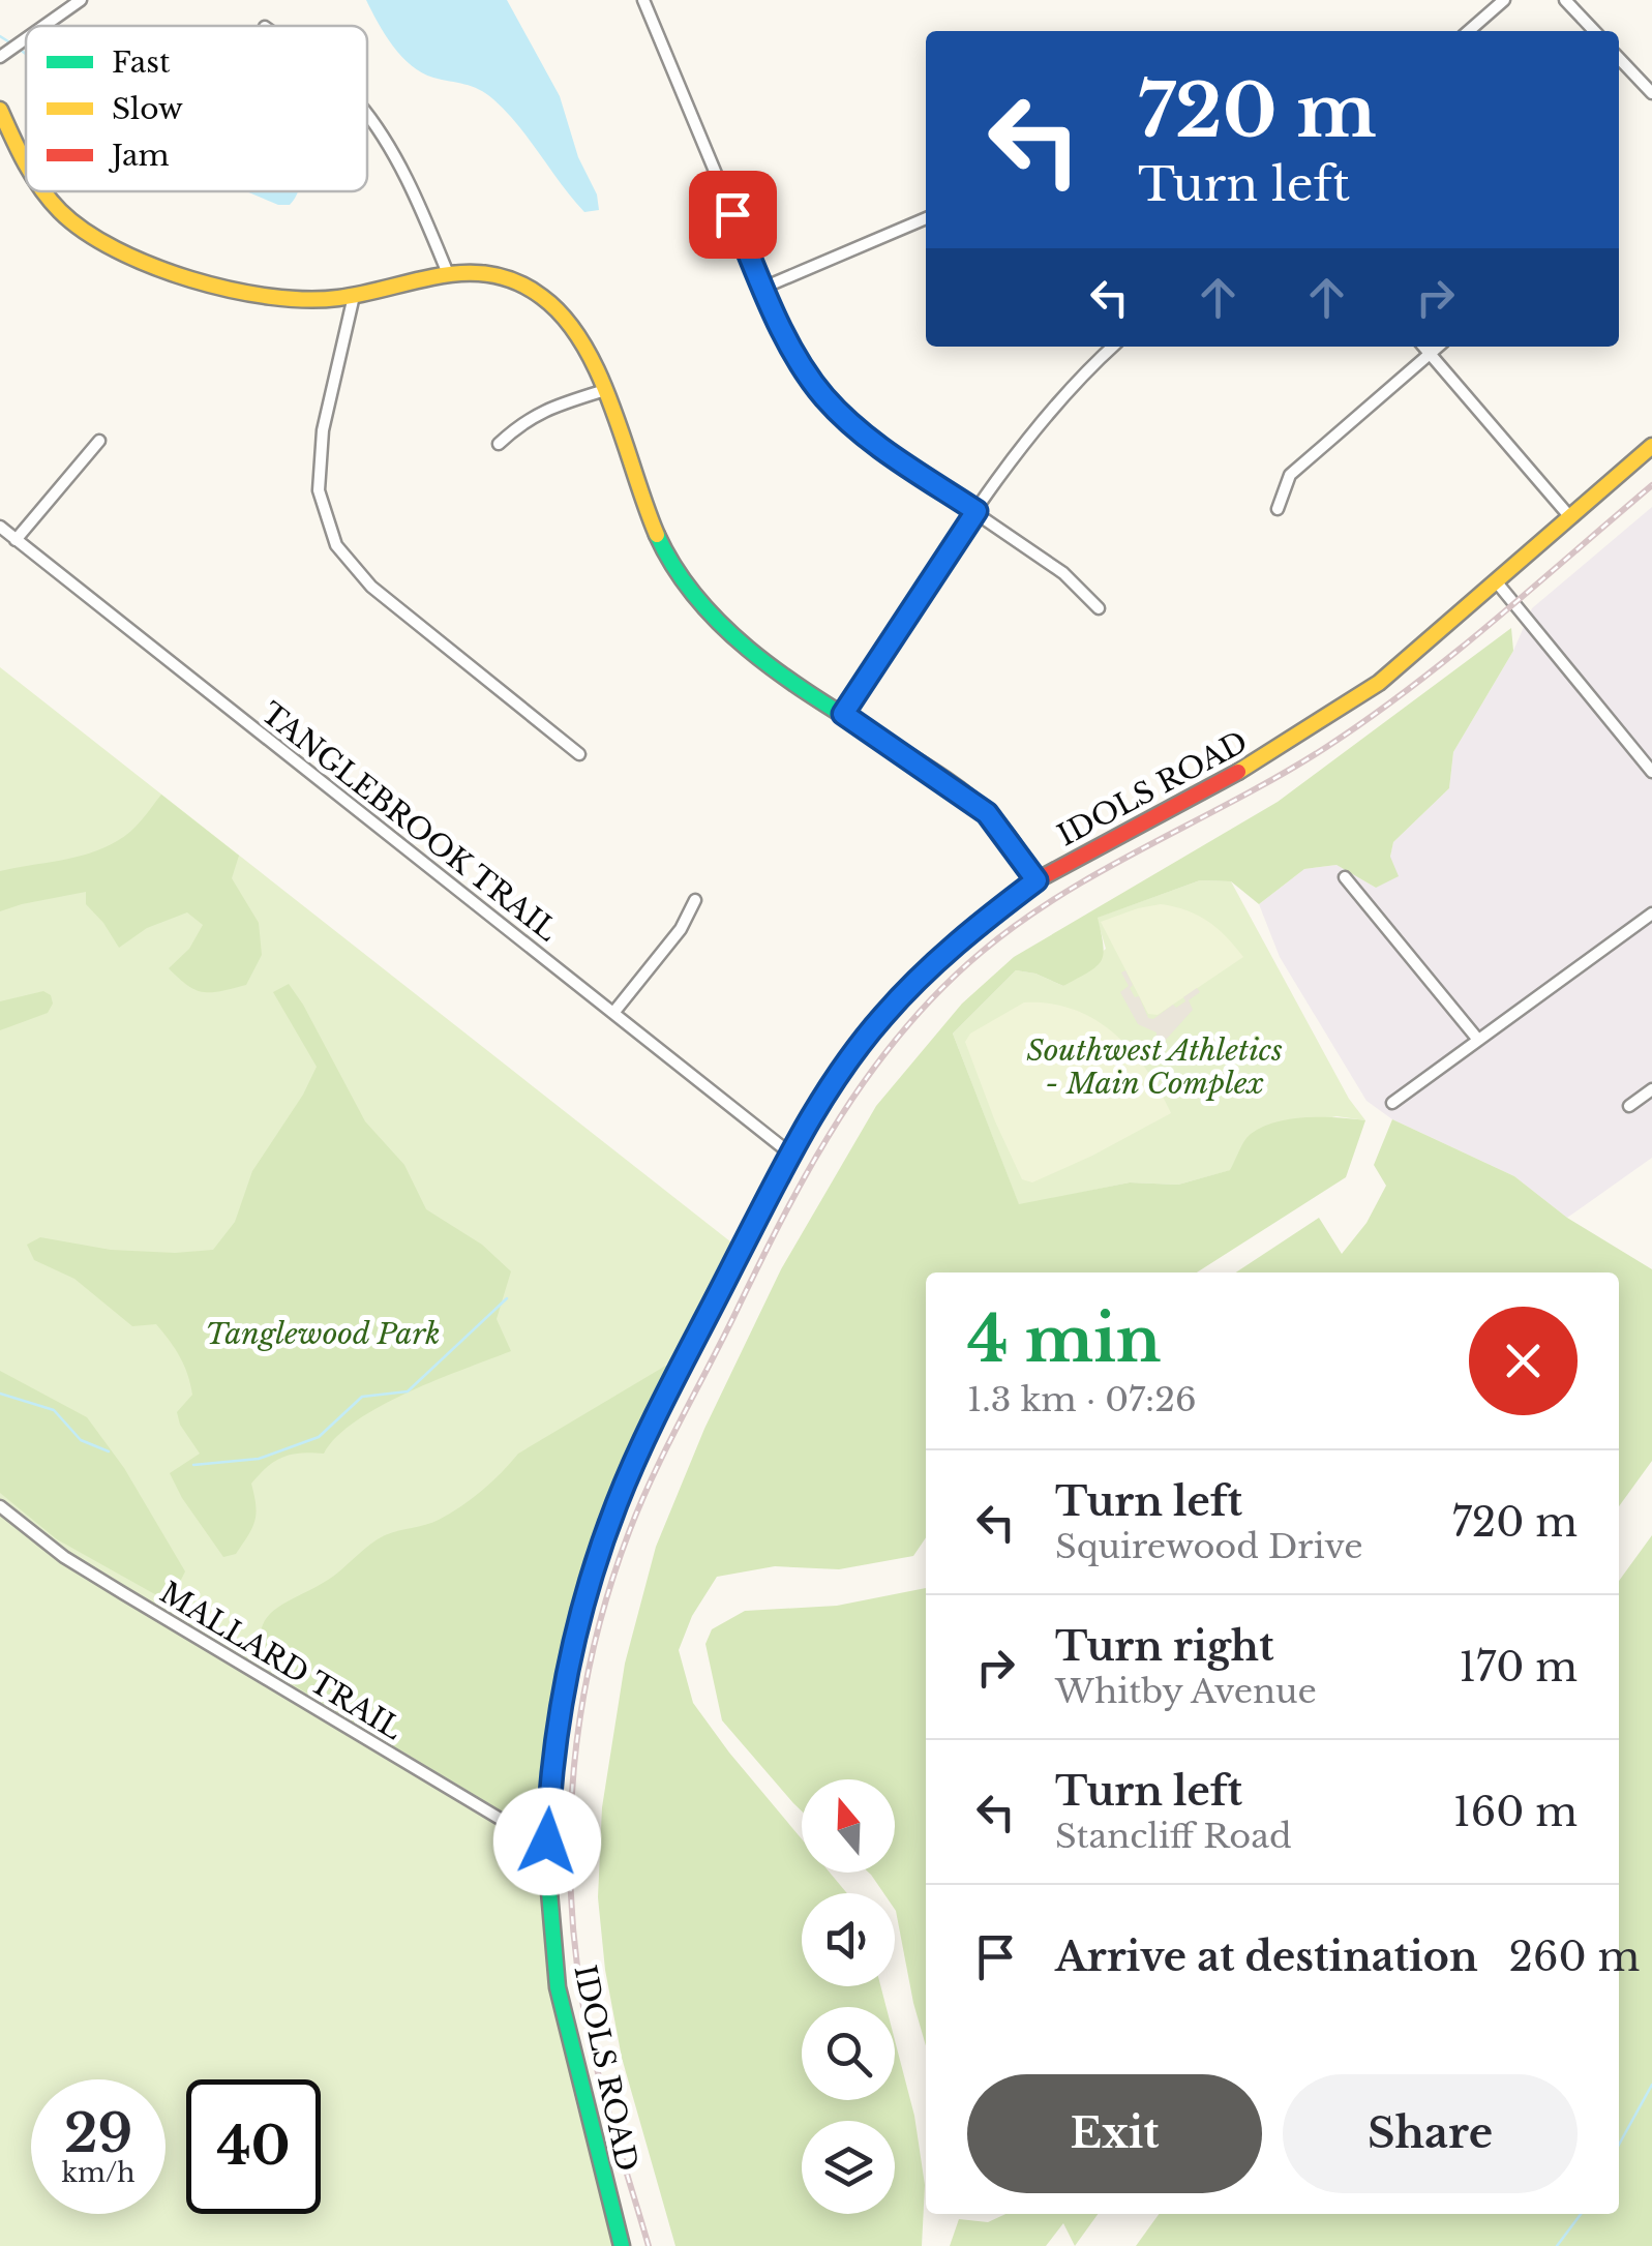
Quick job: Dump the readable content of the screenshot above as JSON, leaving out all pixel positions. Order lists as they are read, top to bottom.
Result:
{
  "streets": {
    "street": ["IDOLS ROAD", "TANGLEBROOK TRAIL", "MALLARD TRAIL"]
  },
  "crossings": [
    ["IDOLS ROAD", "TANGLEBROOK TRAIL"],
    ["IDOLS ROAD", "MALLARD TRAIL"]
  ],
  "parks": ["Southwest Athletics - Main Complex", "Tanglewood Park"],
  "legend": ["Fast", "Slow", "Jam"],
  "north": "top",
  "page": {
    "turn": ["720 m", "Turn left"],
    "heading": ["4 min", "1.3 km · 07:26"],
    "list": [
      {
        "name": "Turn left",
        "note": "Squirewood Drive",
        "value": "720 m"
      },
      {
        "name": "Turn right",
        "note": "Whitby Avenue",
        "value": "170 m"
      },
      {
        "name": "Turn left",
        "note": "Stancliff Road",
        "value": "160 m"
      },
      {
        "name": "Arrive at destination",
        "value": "260 m"
      }
    ],
    "buttons": ["Exit", "Share"],
    "speed": "29 km/h",
    "limit": "40"
  }
}
